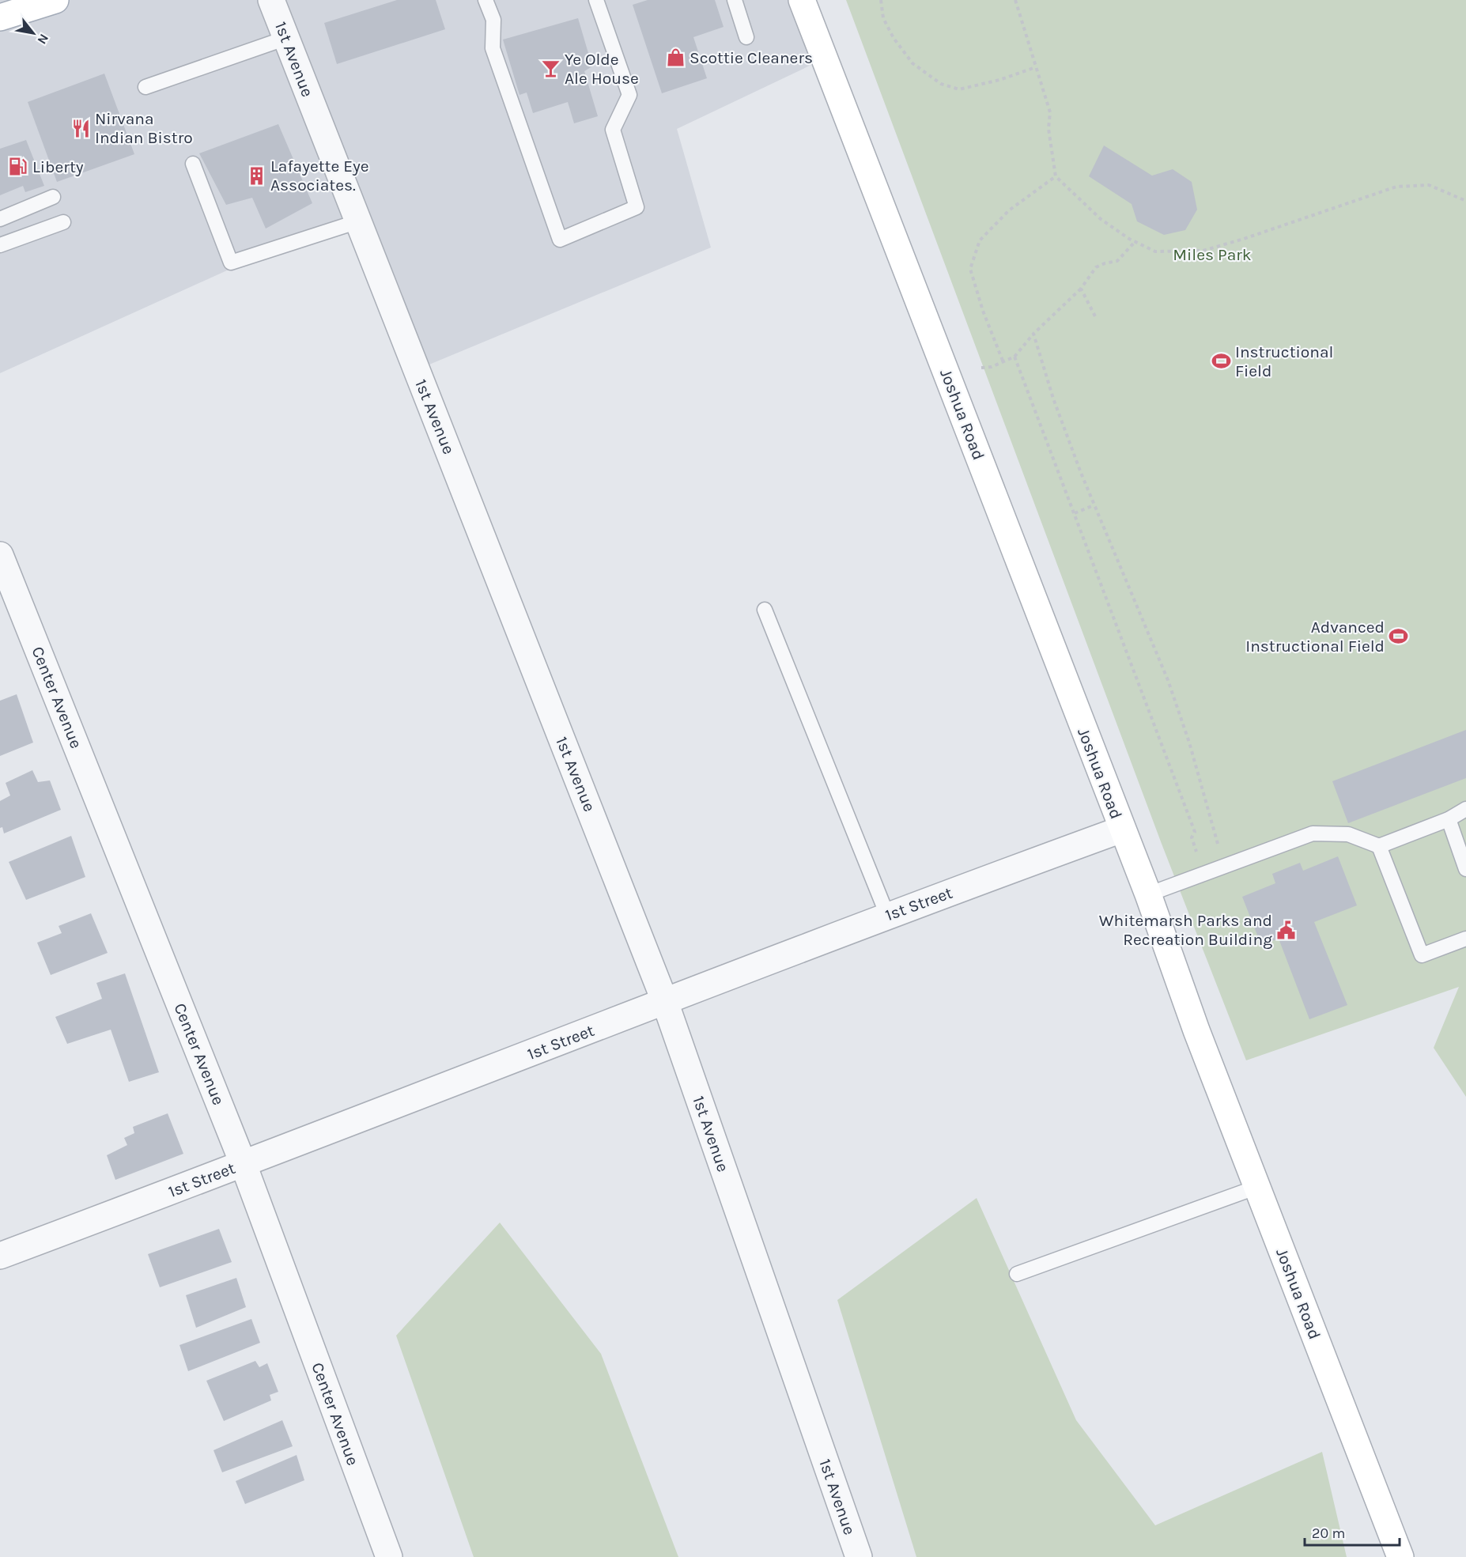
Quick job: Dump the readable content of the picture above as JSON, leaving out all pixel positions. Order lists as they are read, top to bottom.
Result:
{
  "streets": {
    "main road": ["Joshua Road"],
    "street": ["1st Avenue", "Center Avenue", "1st Street"]
  },
  "crossings": [
    ["1st Avenue", "1st Street"],
    ["Joshua Road", "1st Street"],
    ["Center Avenue", "1st Street"]
  ],
  "parks": ["Miles Park"],
  "places": {
    "shop": ["Scottie Cleaners"],
    "bar": ["Ye Olde Ale House"],
    "restaurant": ["Nirvana Indian Bistro"],
    "fuel station": ["Liberty"],
    "building": ["Lafayette Eye Associates."],
    "sports": ["Instructional Field", "Advanced Instructional Field"],
    "public building": ["Whitemarsh Parks and Recreation Building"]
  },
  "scale_bar": "20 m",
  "north": "bottom right"
}
